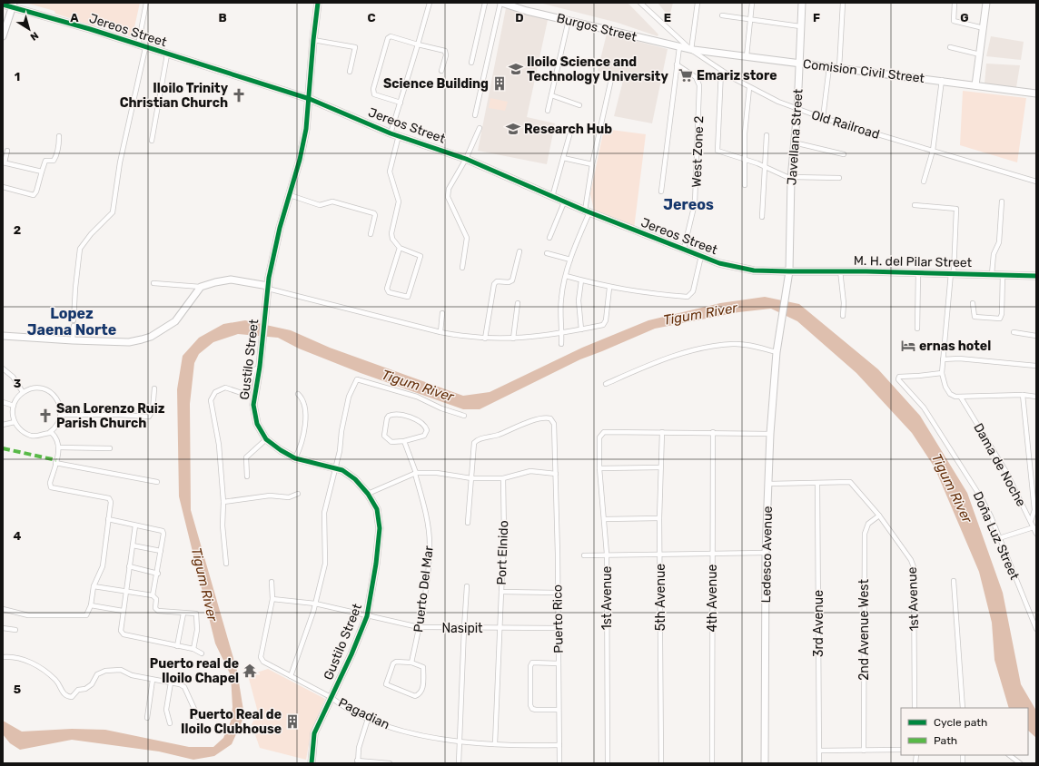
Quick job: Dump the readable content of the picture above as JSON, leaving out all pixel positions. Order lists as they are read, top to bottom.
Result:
{
  "streets": {
    "street": [
      "Burgos Street",
      "Jereos Street",
      "Comision Civil Street",
      "Old Railroad",
      "Javellana Street",
      "West Zone 2",
      "M. H. del Pilar Street",
      "Gustilo Street",
      "Dama de Noche",
      "Doña Luz Street",
      "Port Elnido",
      "Ledesco Avenue",
      "Puerto Del Mar",
      "5th Avenue",
      "1st Avenue",
      "4th Avenue",
      "Puerto Rico",
      "3rd Avenue",
      "Nasipit",
      "2nd Avenue West",
      "Pagadian"
    ]
  },
  "crossings": [
    ["Burgos Street", "Comision Civil Street"],
    ["Burgos Street", "Old Railroad"],
    ["Jereos Street", "Javellana Street"],
    ["Jereos Street", "West Zone 2"],
    ["Jereos Street", "M. H. del Pilar Street"],
    ["Jereos Street", "Gustilo Street"],
    ["Comision Civil Street", "Old Railroad"],
    ["Comision Civil Street", "Javellana Street"],
    ["Old Railroad", "Javellana Street"],
    ["Javellana Street", "M. H. del Pilar Street"],
    ["Javellana Street", "Ledesco Avenue"],
    ["Gustilo Street", "Nasipit"],
    ["Gustilo Street", "Pagadian"],
    ["Port Elnido", "Puerto Rico"],
    ["Ledesco Avenue", "1st Avenue"],
    ["Puerto Del Mar", "Nasipit"],
    ["5th Avenue", "1st Avenue"],
    ["1st Avenue", "3rd Avenue"],
    ["1st Avenue", "2nd Avenue West"],
    ["Puerto Rico", "Nasipit"],
    ["Puerto Rico", "Pagadian"]
  ],
  "districts": ["Jereos", "Lopez Jaena Norte"],
  "water": ["Tigum River"],
  "places": {
    "school or university": ["Iloilo Science and Technology University", "Research Hub"],
    "supermarket": ["Emariz store"],
    "building": ["Science Building", "Puerto Real de Iloilo Clubhouse"],
    "church": ["Iloilo Trinity Christian Church", "San Lorenzo Ruiz Parish Church"],
    "hotel": ["ernas hotel"],
    "temple": ["Puerto real de Iloilo Chapel"]
  },
  "legend": ["Cycle path", "Path"],
  "north": "bottom right",
  "grid": {
    "columns": [
      "A",
      "B",
      "C",
      "D",
      "E",
      "F",
      "G"
    ],
    "rows": [
      "1",
      "2",
      "3",
      "4",
      "5"
    ]
  }
}
